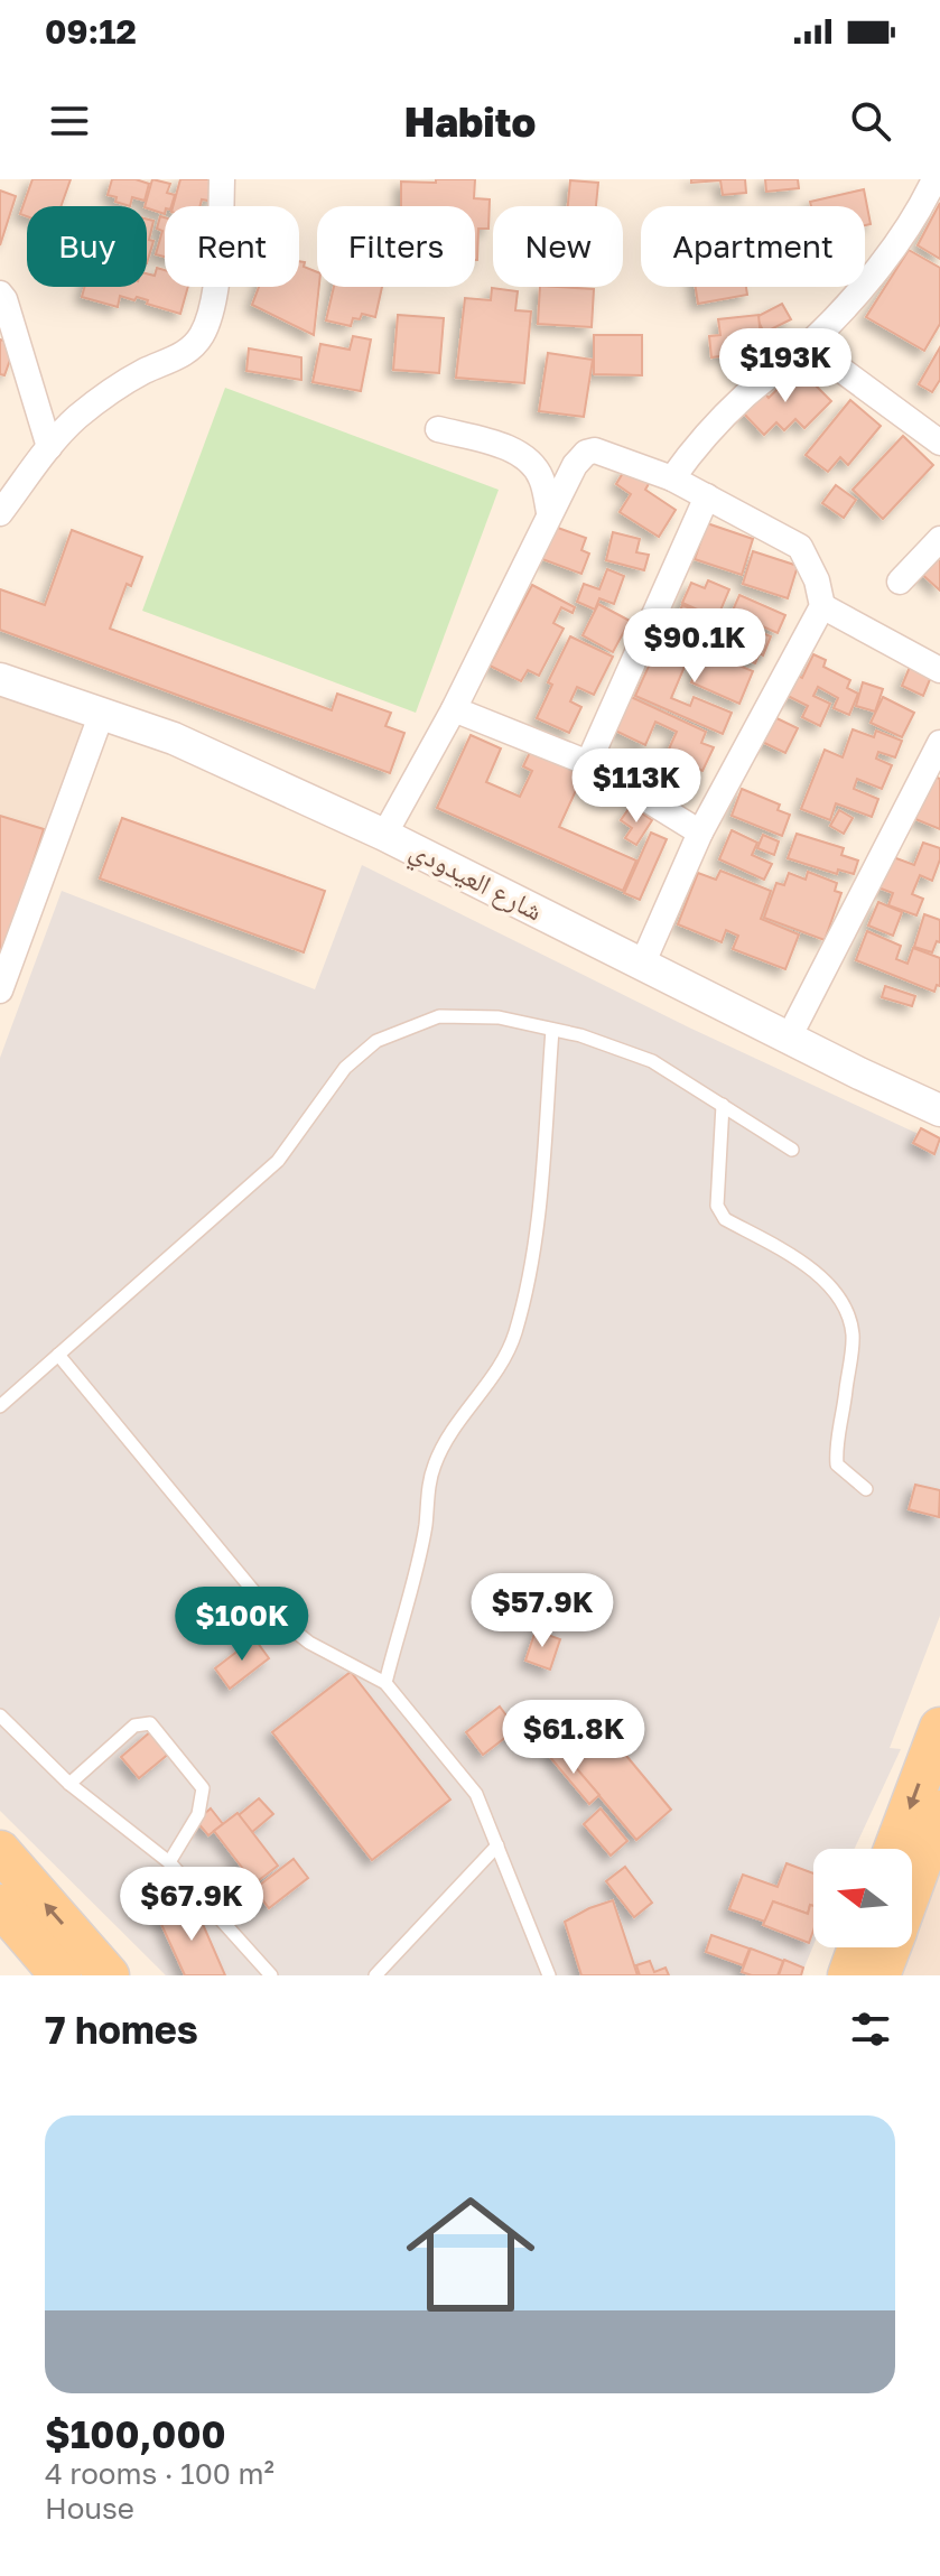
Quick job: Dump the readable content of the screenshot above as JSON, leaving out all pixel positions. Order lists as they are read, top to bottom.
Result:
{
  "streets": {
    "street": ["شارع العيدودي"]
  },
  "north": "left",
  "page": {
    "status": "09:12",
    "header": "Habito",
    "chip": [
      "Buy",
      "Rent",
      "Filters",
      "New",
      "Apartment"
    ],
    "price": [
      "$193K",
      "$90.1K",
      "$113K",
      "$57.9K",
      "$100K",
      "$61.8K",
      "$67.9K"
    ],
    "heading": "7 homes",
    "list": [
      {
        "name": "$100,000",
        "note": "4 rooms · 100 m² · House"
      }
    ]
  }
}
